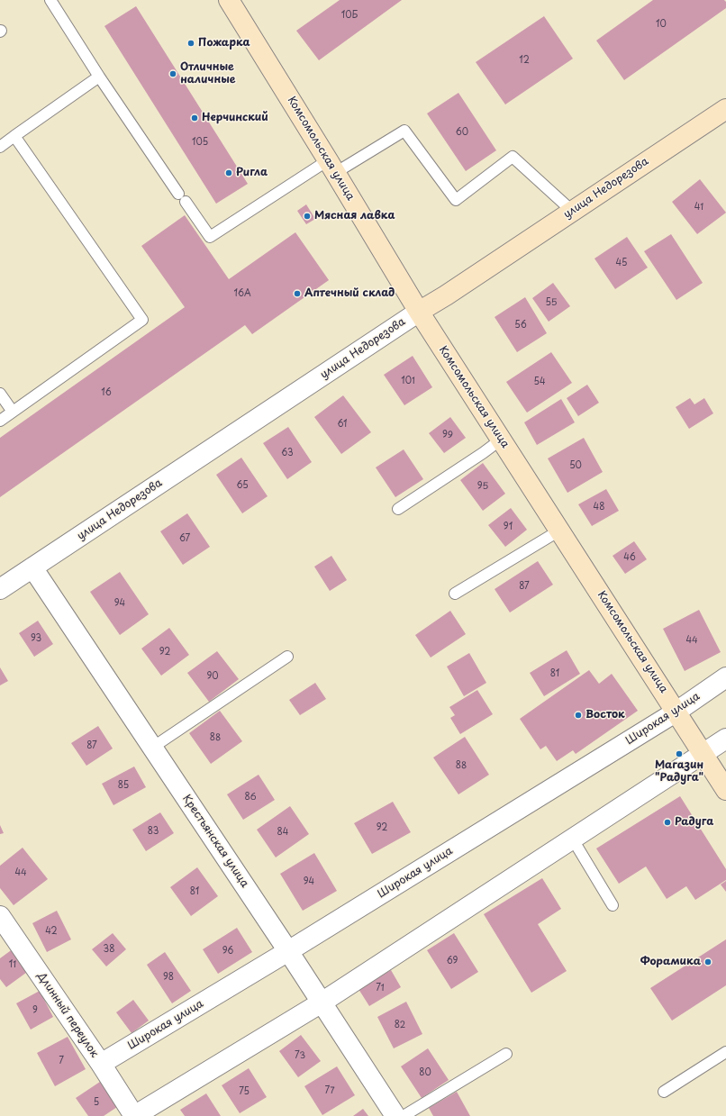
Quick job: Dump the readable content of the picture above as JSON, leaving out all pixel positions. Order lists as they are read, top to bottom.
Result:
{
  "streets": {
    "main road": ["Комсомольская улица", "улица Недорезова"],
    "street": ["Широкая улица", "Крестьянская улица", "Длинный переулок"]
  },
  "crossings": [
    ["Комсомольская улица", "улица Недорезова"],
    ["Комсомольская улица", "Широкая улица"],
    ["улица Недорезова", "Крестьянская улица"],
    ["Широкая улица", "Крестьянская улица"],
    ["Широкая улица", "Длинный переулок"]
  ],
  "places": [
    "Пожарка",
    "Отличные наличные",
    "Нерчинский",
    "Ригла",
    "Мясная лавка",
    "Аптечный склад",
    "Восток",
    "Магазин \"Радуга\"",
    "Радуга",
    "Форамика"
  ],
  "house_numbers": [
    "10Б",
    "10",
    "12",
    "60",
    "105",
    "41",
    "45",
    "16А",
    "55",
    "56",
    "101",
    "54",
    "16",
    "61",
    "99",
    "63",
    "50",
    "65",
    "95",
    "48",
    "91",
    "67",
    "46",
    "87",
    "94",
    "93",
    "44",
    "92",
    "81",
    "90",
    "88",
    "87",
    "88",
    "85",
    "86",
    "92",
    "83",
    "84",
    "44",
    "94",
    "81",
    "42",
    "38",
    "96",
    "69",
    "11",
    "98",
    "71",
    "9",
    "82",
    "73",
    "7",
    "80",
    "77",
    "75",
    "5"
  ]
}
